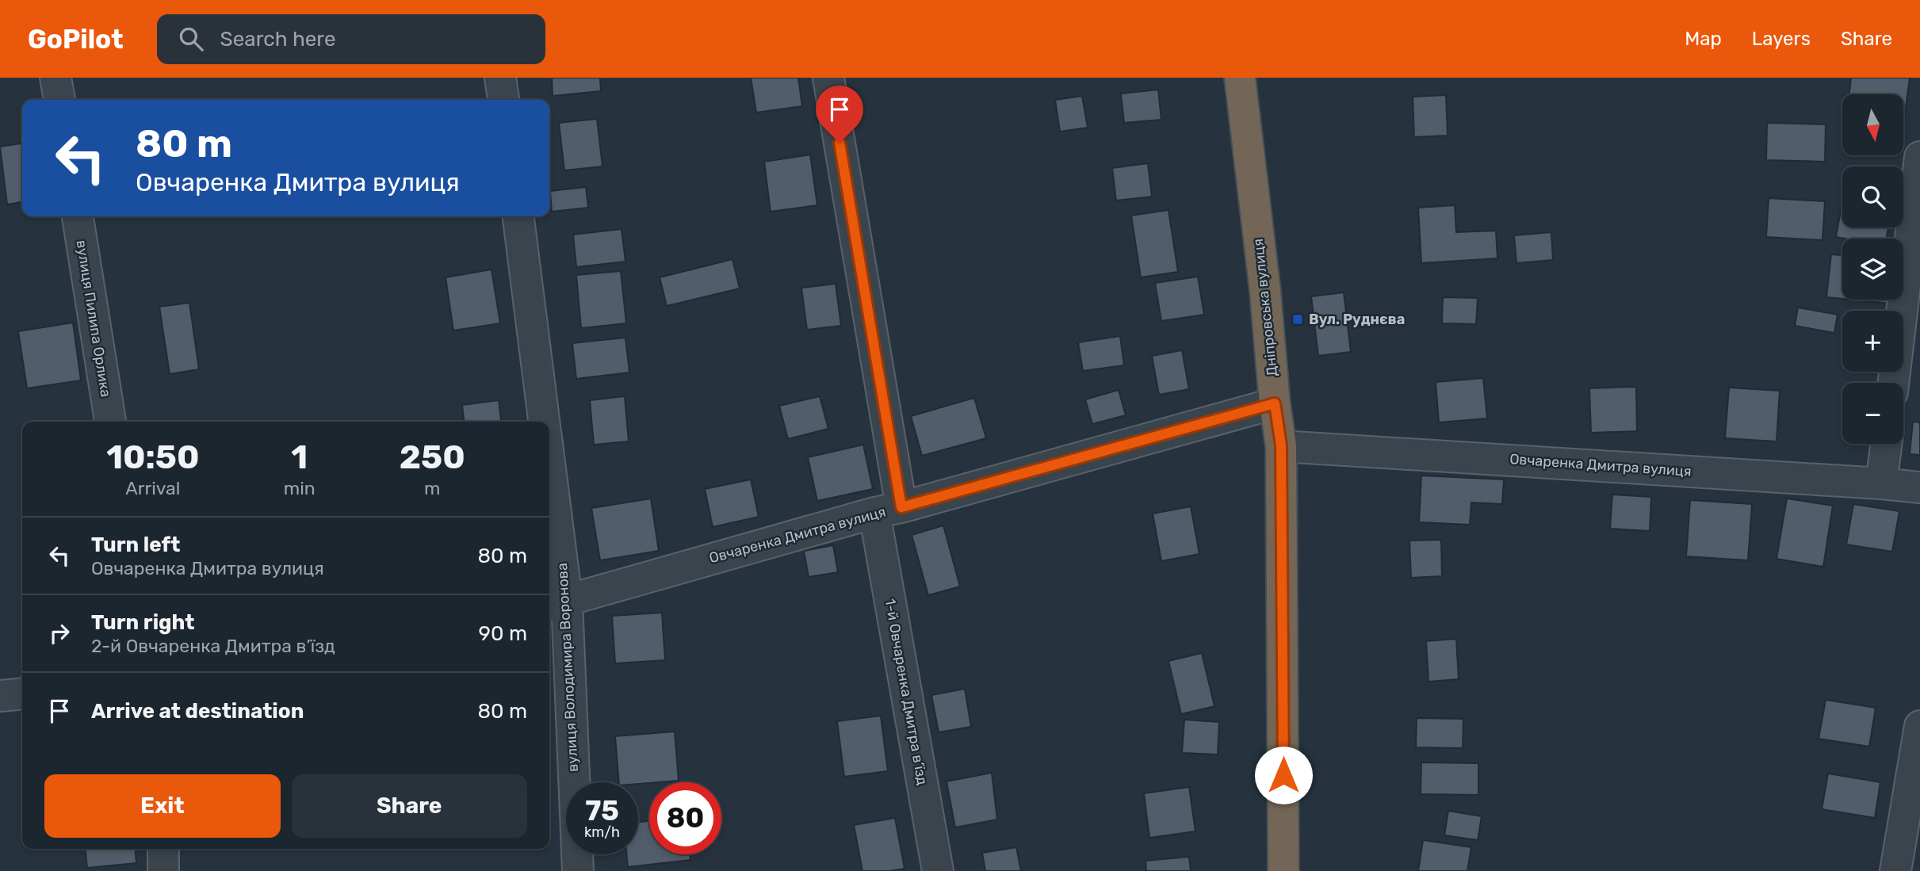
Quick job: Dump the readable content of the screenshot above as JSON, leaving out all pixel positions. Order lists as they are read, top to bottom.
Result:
{
  "streets": {
    "highway": ["Дніпровська вулиця"],
    "street": [
      "вулиця Пилипа Орлика",
      "Овчаренка Дмитра вулиця",
      "вулиця Володимира Воронова",
      "1-й Овчаренка Дмитра в’їзд"
    ]
  },
  "crossings": [
    ["Дніпровська вулиця", "Овчаренка Дмитра вулиця"],
    ["Овчаренка Дмитра вулиця", "вулиця Володимира Воронова"],
    ["Овчаренка Дмитра вулиця", "1-й Овчаренка Дмитра в’їзд"]
  ],
  "places": {
    "transit": ["Вул. Руднєва"]
  },
  "north": "bottom",
  "page": {
    "header": "GoPilot",
    "search": "Search here",
    "nav": ["Map", "Layers", "Share"],
    "map_buttons": ["+", "−"],
    "turn": ["80 m", "Овчаренка Дмитра вулиця"],
    "eta": [
      "10:50",
      "Arrival",
      "1",
      "min",
      "250",
      "m"
    ],
    "list": [
      {
        "name": "Turn left",
        "note": "Овчаренка Дмитра вулиця",
        "value": "80 m"
      },
      {
        "name": "Turn right",
        "note": "2-й Овчаренка Дмитра в’їзд",
        "value": "90 m"
      },
      {
        "name": "Arrive at destination",
        "value": "80 m"
      }
    ],
    "buttons": ["Exit", "Share"],
    "speed": "75 km/h",
    "limit": "80"
  }
}
